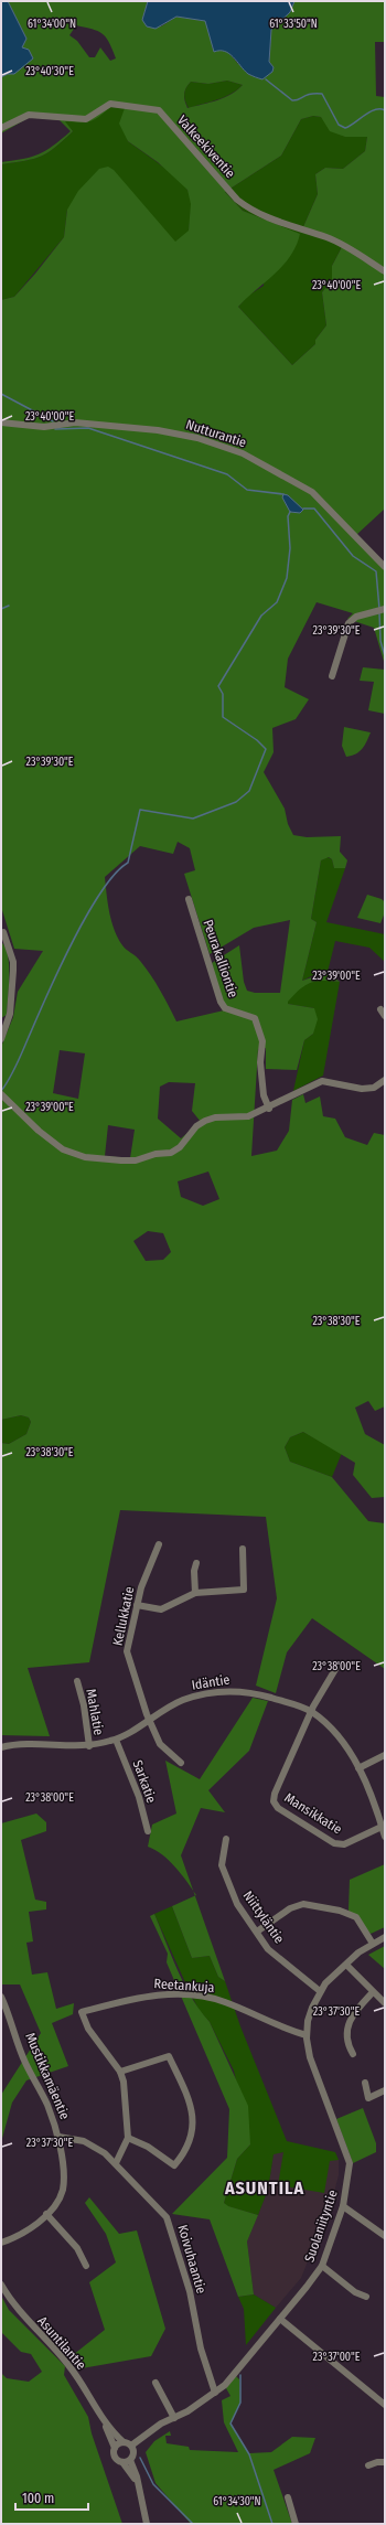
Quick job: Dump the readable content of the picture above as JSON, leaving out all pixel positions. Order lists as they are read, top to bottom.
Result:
{
  "streets": {
    "street": [
      "Valkeekiventie",
      "Nutturantie",
      "Peurakalliontie",
      "Kellukkatie",
      "Idäntie",
      "Mahlatie",
      "Sarkatie",
      "Mansikkatie",
      "Niittyläntie",
      "Reetankuja",
      "Mustikkamäentie",
      "Suolaniityntie",
      "Koivuhaantie",
      "Asuntilantie"
    ]
  },
  "crossings": [
    ["Kellukkatie", "Idäntie"],
    ["Idäntie", "Mahlatie"],
    ["Idäntie", "Sarkatie"],
    ["Idäntie", "Mansikkatie"],
    ["Niittyläntie", "Suolaniityntie"],
    ["Reetankuja", "Suolaniityntie"],
    ["Mustikkamäentie", "Koivuhaantie"],
    ["Suolaniityntie", "Koivuhaantie"],
    ["Suolaniityntie", "Asuntilantie"]
  ],
  "districts": ["ASUNTILA"],
  "scale_bar": "100 m",
  "coordinates": [
    "61°33'50\"N",
    "61°34'00\"N",
    "23°40'30\"E",
    "23°40'00\"E",
    "23°39'30\"E",
    "23°39'00\"E",
    "23°38'30\"E",
    "23°38'00\"E",
    "23°37'30\"E",
    "23°37'00\"E",
    "61°34'30\"N"
  ]
}
